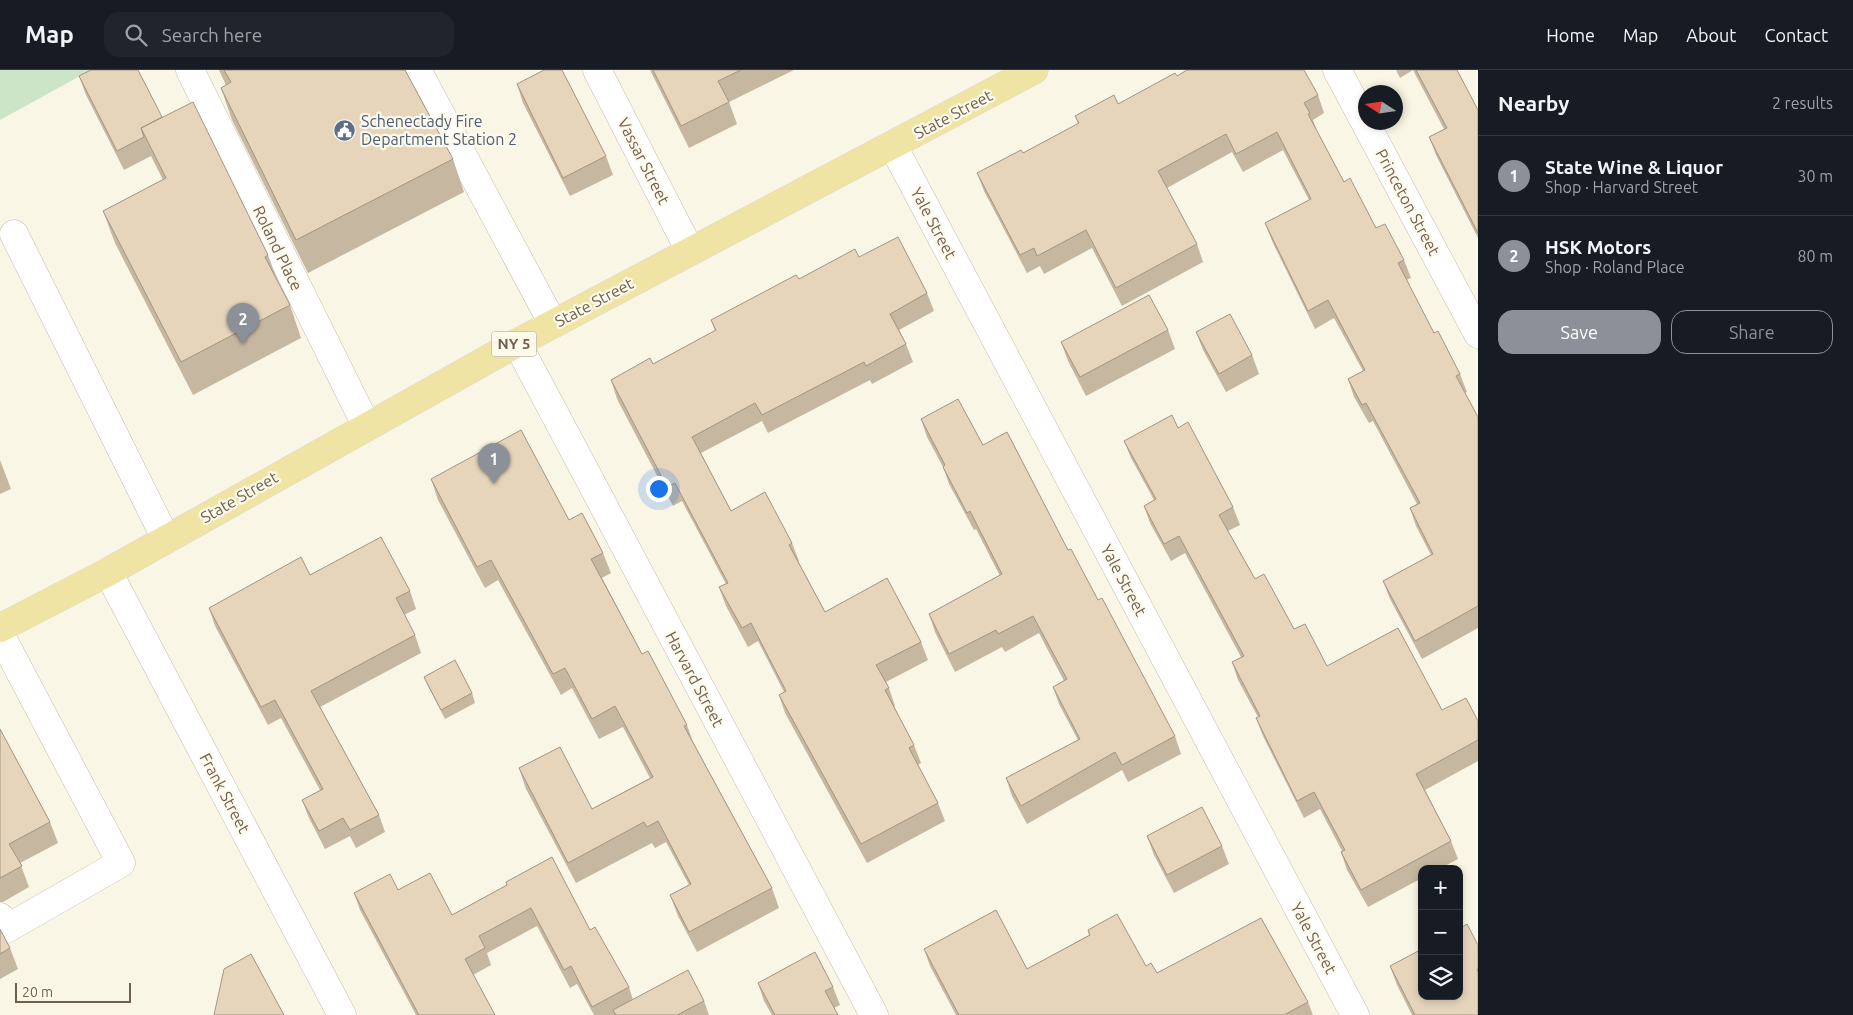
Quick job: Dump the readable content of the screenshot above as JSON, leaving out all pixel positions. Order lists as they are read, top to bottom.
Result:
{
  "streets": {
    "main road": ["State Street", "NY 5"],
    "street": [
      "Vassar Street",
      "Princeton Street",
      "Yale Street",
      "Roland Place",
      "Harvard Street",
      "Frank Street"
    ]
  },
  "crossings": [
    ["State Street", "Vassar Street"],
    ["State Street", "Yale Street"],
    ["State Street", "Roland Place"],
    ["State Street", "Harvard Street"],
    ["State Street", "Frank Street"]
  ],
  "places": {
    "public building": ["Schenectady Fire Department Station 2"]
  },
  "scale_bar": "20 m",
  "north": "left",
  "page": {
    "header": "Map",
    "search": "Search here",
    "nav": [
      "Home",
      "Map",
      "About",
      "Contact"
    ],
    "heading": ["Nearby", "2 results"],
    "list": [
      {
        "mark": "1",
        "name": "State Wine & Liquor",
        "note": "Shop · Harvard Street",
        "value": "30 m"
      },
      {
        "mark": "2",
        "name": "HSK Motors",
        "note": "Shop · Roland Place",
        "value": "80 m"
      }
    ],
    "buttons": ["Save", "Share"],
    "pins": ["2", "1"],
    "map_buttons": ["+", "−"],
    "scale": "20 m"
  }
}
